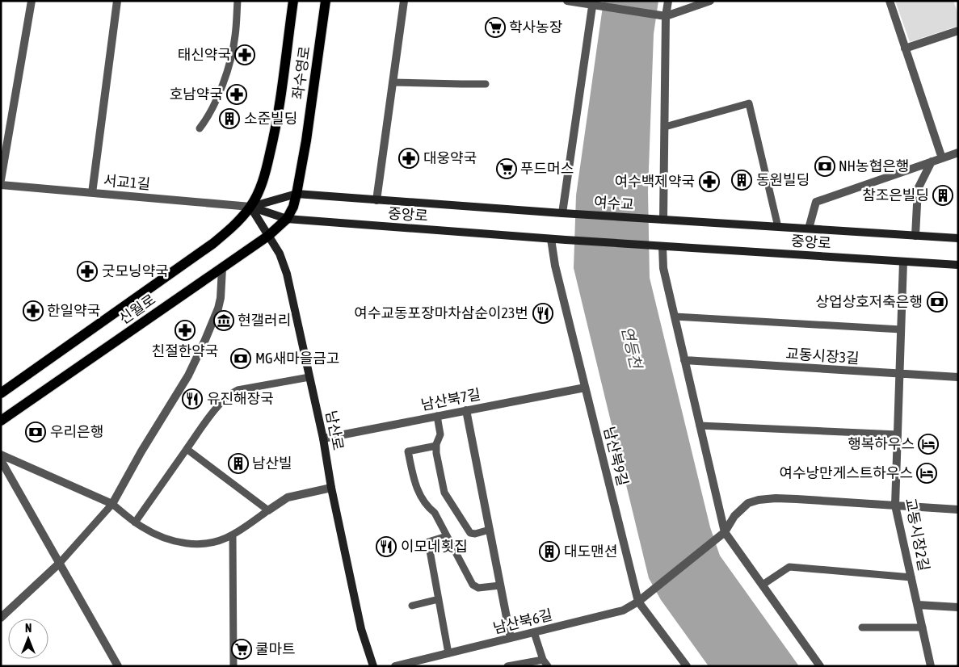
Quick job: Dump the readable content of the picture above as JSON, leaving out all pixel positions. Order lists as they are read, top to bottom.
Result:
{
  "streets": {
    "main road": ["좌수영로", "신월로"],
    "street": [
      "서교1길",
      "여수교",
      "중앙로",
      "교동시장3길",
      "남산북7길",
      "남산로",
      "남산북9길",
      "교동시장2길",
      "남산북6길"
    ]
  },
  "crossings": [
    ["좌수영로", "서교1길"],
    ["좌수영로", "여수교"],
    ["좌수영로", "중앙로"],
    ["좌수영로", "신월로"],
    ["좌수영로", "남산로"],
    ["서교1길", "중앙로"],
    ["서교1길", "신월로"],
    ["서교1길", "남산로"],
    ["중앙로", "신월로"],
    ["중앙로", "남산로"],
    ["중앙로", "남산북9길"],
    ["중앙로", "교동시장2길"],
    ["신월로", "남산로"],
    ["교동시장3길", "교동시장2길"],
    ["남산북7길", "남산로"],
    ["남산북7길", "남산북9길"],
    ["남산북9길", "남산북6길"],
    ["교동시장2길", "남산북6길"]
  ],
  "water": ["연등천"],
  "places": {
    "supermarket": ["학사농장", "푸드머스", "쿨마트"],
    "pharmacy": [
      "태신약국",
      "호남약국",
      "대웅약국",
      "여수백제약국",
      "굿모닝약국",
      "한일약국",
      "친절한약국"
    ],
    "building": [
      "소준빌딩",
      "동원빌딩",
      "참조은빌딩",
      "남산빌",
      "대도맨션"
    ],
    "bank": [
      "NH농협은행",
      "상업상호저축은행",
      "MG새마을금고",
      "우리은행"
    ],
    "restaurant": ["여수교동포장마차삼순이23번", "유진해장국", "이모네횟집"],
    "museum": ["현갤러리"],
    "hotel": ["행복하우스", "여수낭만게스트하우스"]
  },
  "north": "top"
}
